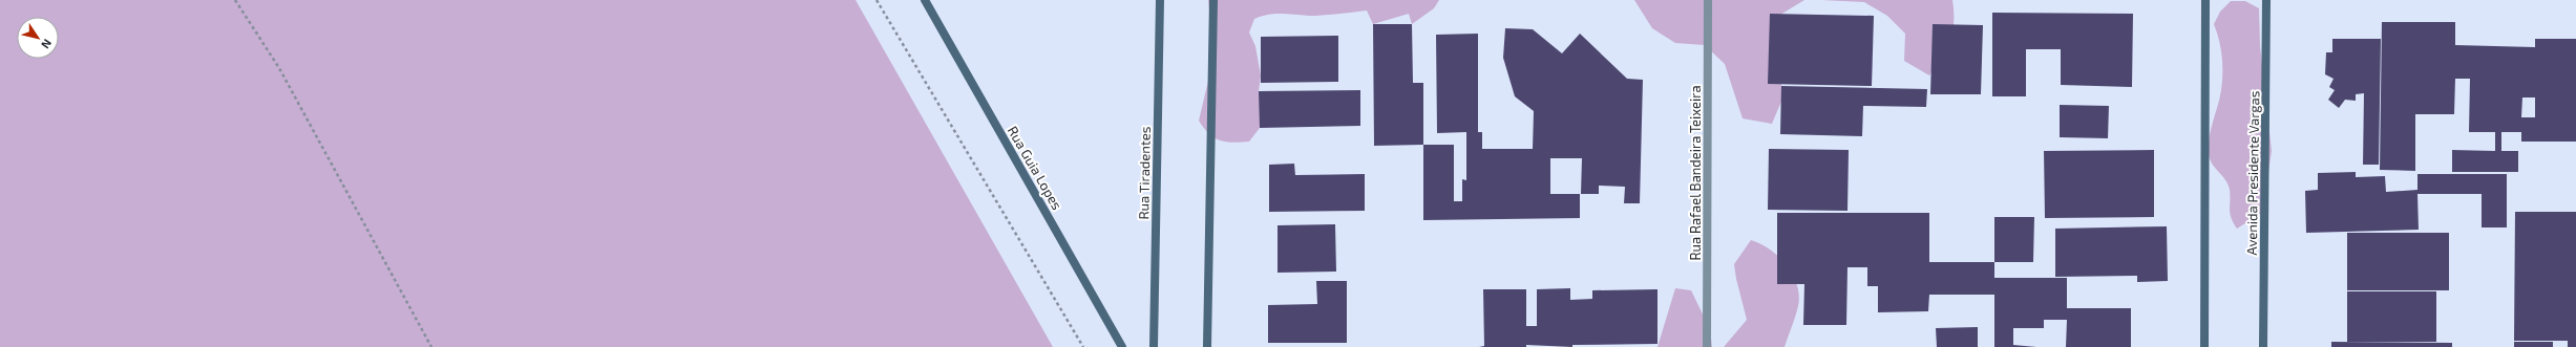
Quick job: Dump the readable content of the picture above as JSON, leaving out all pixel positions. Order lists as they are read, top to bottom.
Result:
{
  "streets": {
    "main road": ["Rua Guia Lopes", "Rua Tiradentes", "Avenida Presidente Vargas"],
    "street": ["Rua Rafael Bandeira Teixeira"]
  },
  "north": "bottom right"
}
